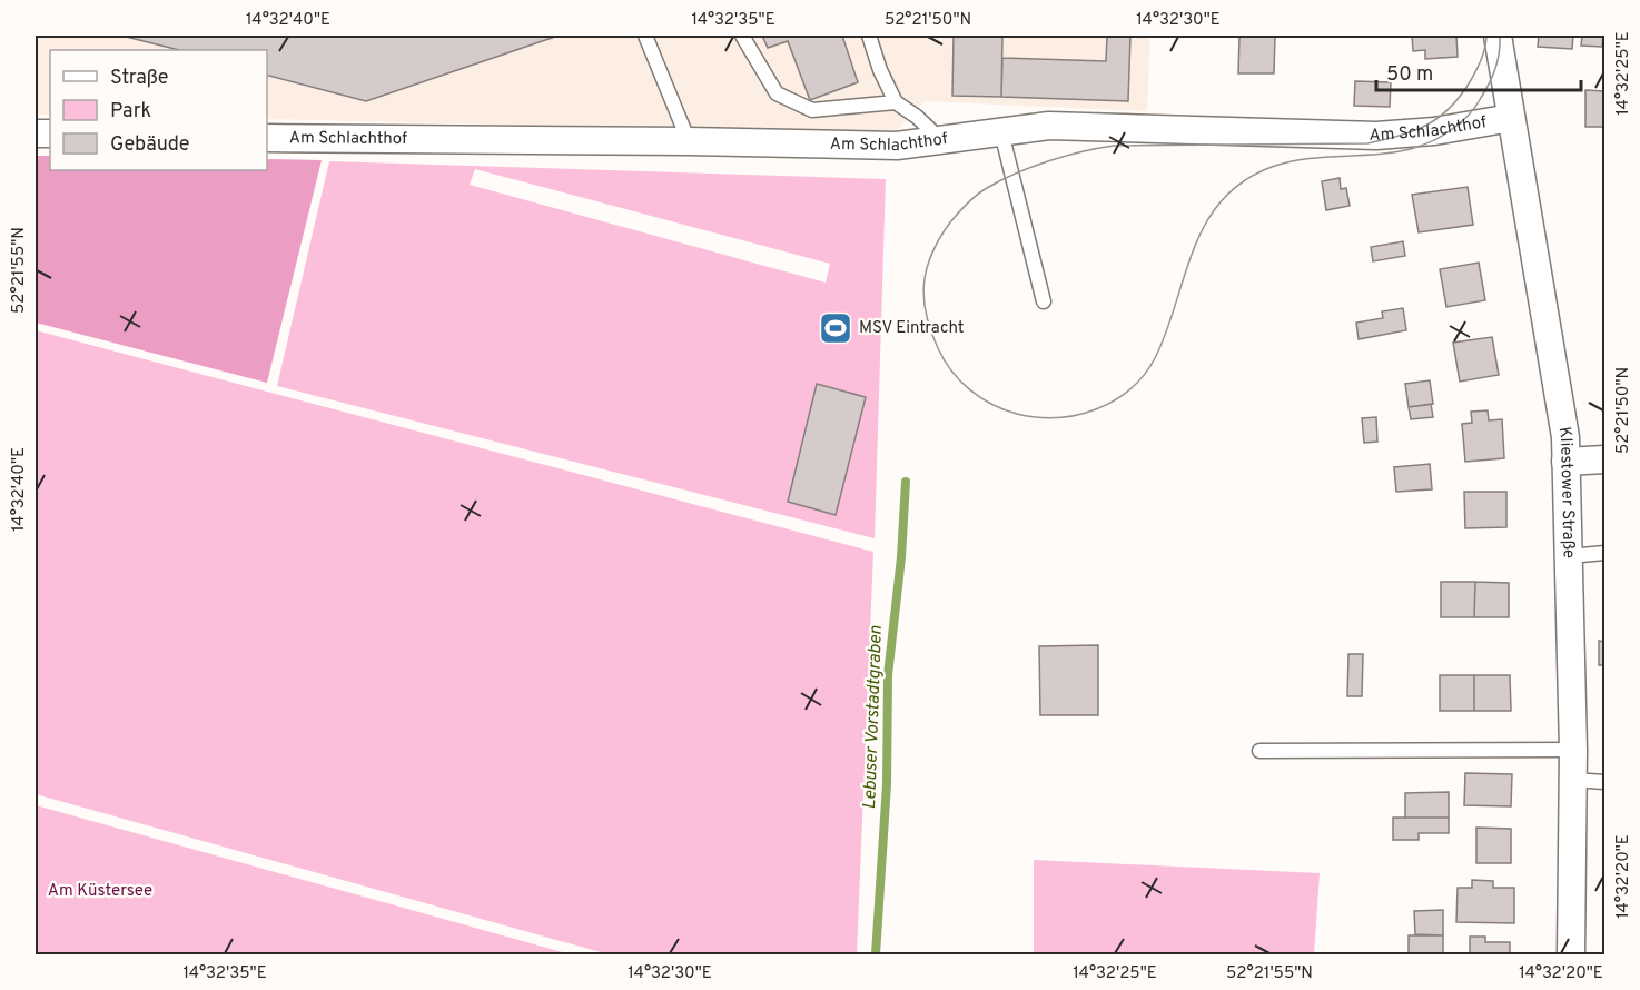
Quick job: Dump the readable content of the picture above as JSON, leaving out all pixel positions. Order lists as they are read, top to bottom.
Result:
{
  "streets": {
    "street": ["Am Schlachthof", "Kliestower Straße"]
  },
  "crossings": [
    ["Am Schlachthof", "Kliestower Straße"]
  ],
  "water": ["Lebuser Vorstadtgraben"],
  "parks": ["Am Küstersee"],
  "places": {
    "sports": ["MSV Eintracht"]
  },
  "legend": ["Straße", "Park", "Gebäude"],
  "scale_bar": "50 m",
  "coordinates": [
    "14°32'40\"E",
    "14°32'35\"E",
    "52°21'50\"N",
    "14°32'30\"E",
    "14°32'25\"E",
    "52°21'55\"N",
    "14°32'20\"E"
  ]
}
